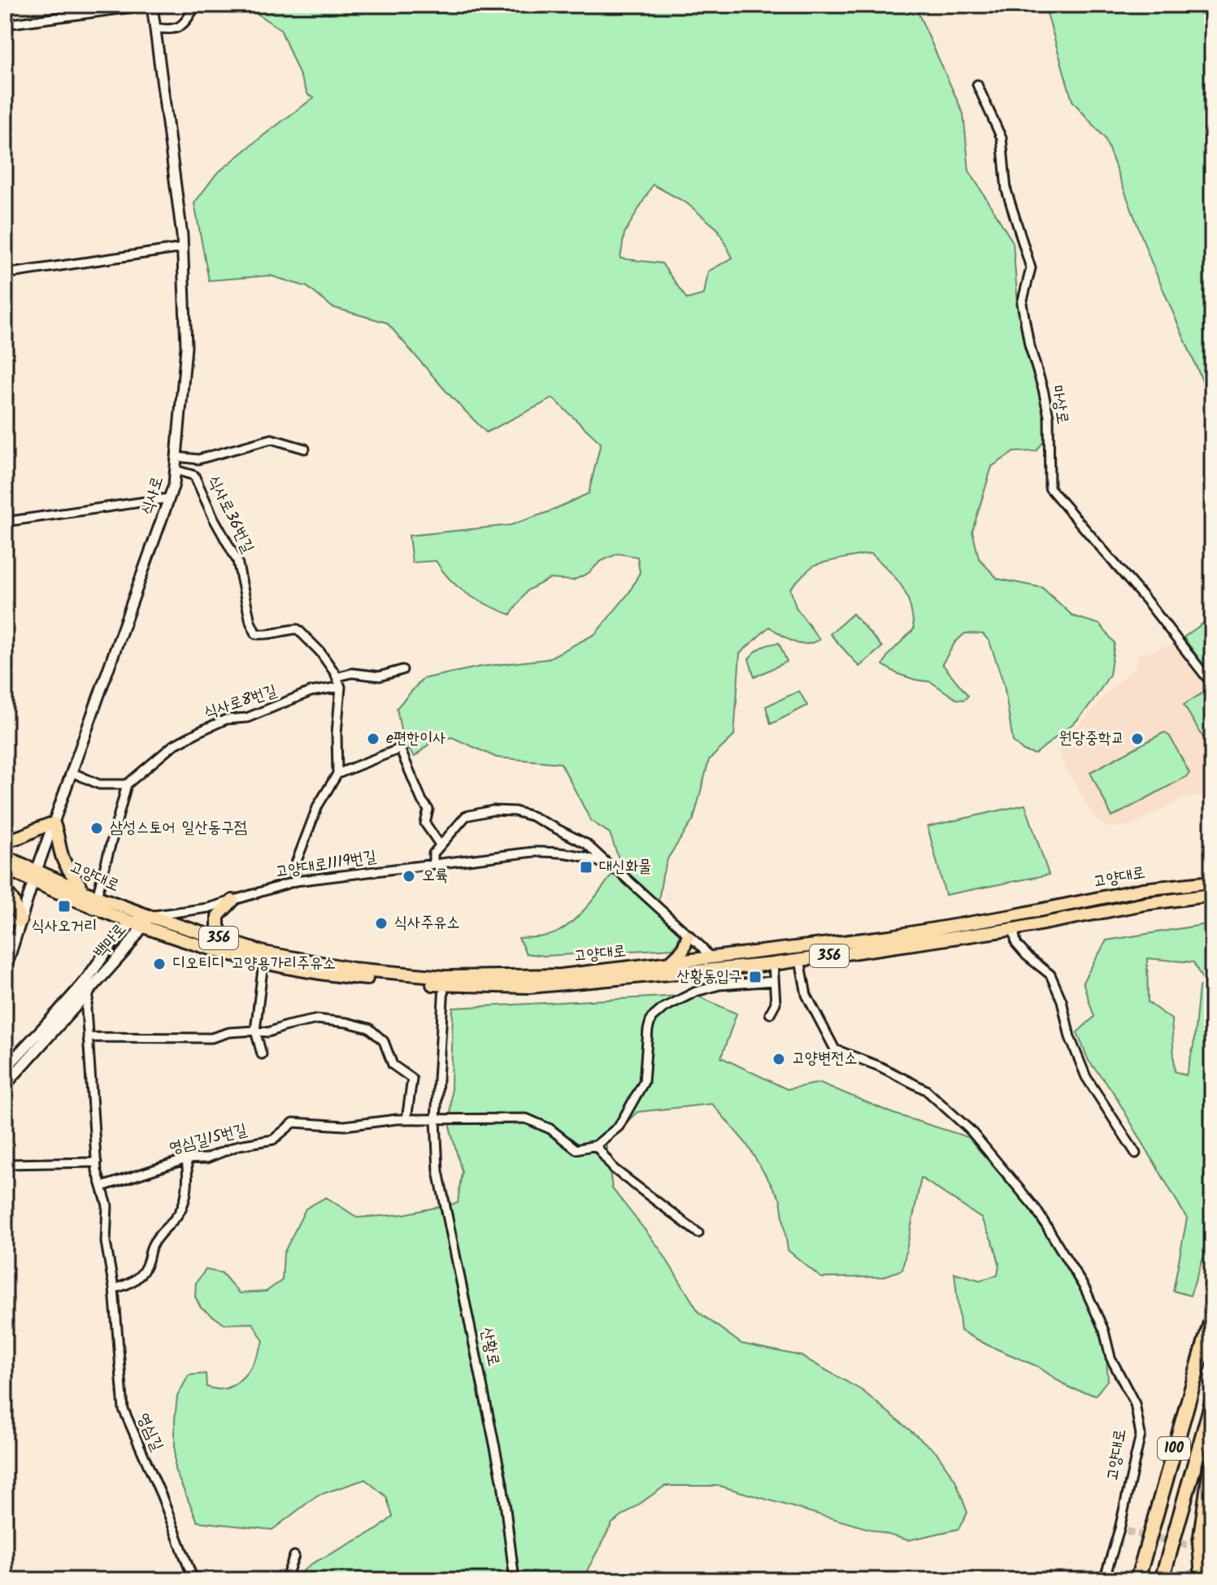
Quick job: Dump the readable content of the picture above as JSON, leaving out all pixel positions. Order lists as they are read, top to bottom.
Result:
{
  "streets": {
    "highway": ["100"],
    "main road": ["고양대로", "356", "백마로"],
    "street": [
      "마상로",
      "식사로",
      "식사로36번길",
      "식사로8번길",
      "고양대로1119번길",
      "영심길15번길",
      "산황로",
      "영심길"
    ]
  },
  "crossings": [
    ["식사로", "식사로36번길"],
    ["식사로", "고양대로"],
    ["식사로36번길", "식사로8번길"],
    ["고양대로1119번길", "고양대로"],
    ["고양대로1119번길", "백마로"],
    ["고양대로", "백마로"],
    ["고양대로", "산황로"],
    ["백마로", "영심길"],
    ["영심길15번길", "산황로"],
    ["영심길15번길", "영심길"]
  ],
  "places": {
    "other": [
      "e편한이사",
      "원당중학교",
      "삼성스토어 일산동구점",
      "오륙",
      "식사주유소",
      "디오티디 고양용가리주유소",
      "고양변전소"
    ],
    "transit": ["대신화물", "식사오거리", "산황동입구"]
  }
}
